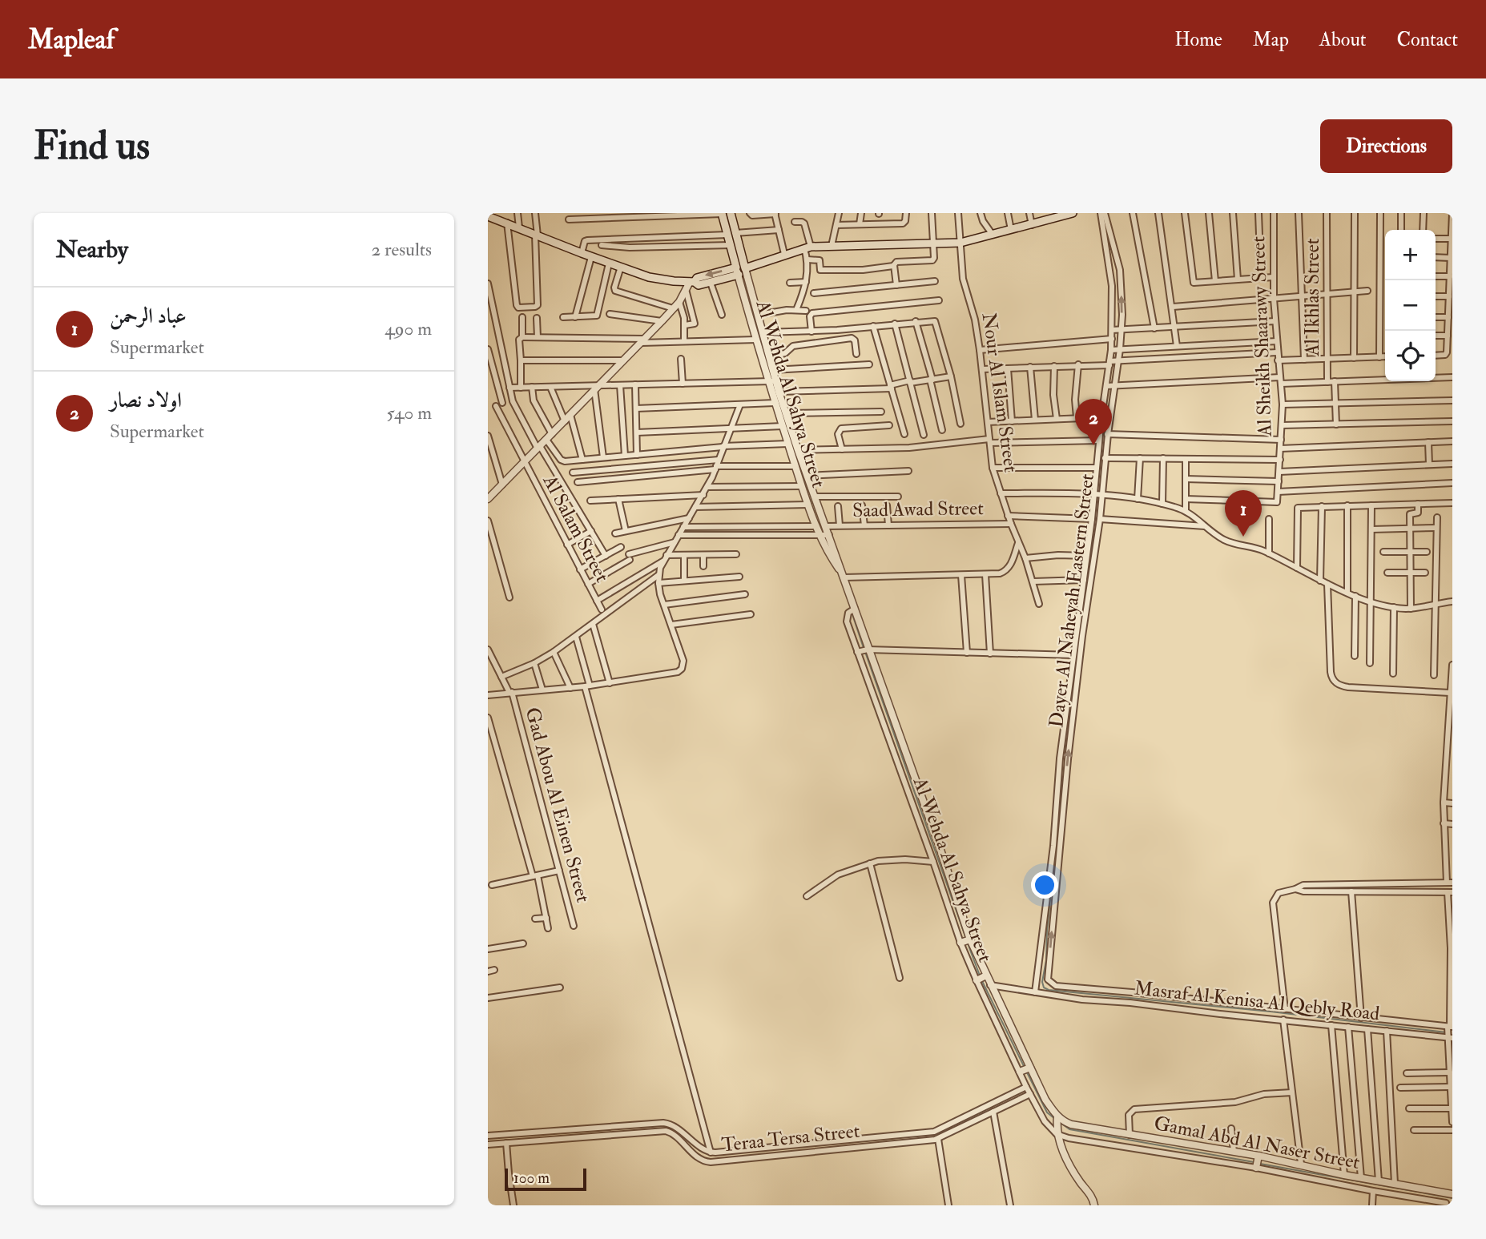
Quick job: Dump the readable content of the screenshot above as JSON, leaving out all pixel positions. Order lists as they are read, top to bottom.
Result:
{
  "streets": {
    "main road": ["Al Wehda Al Sahya Street"],
    "street": [
      "Al Ikhlas Street",
      "Al Sheikh Shaarawy Street",
      "Nour Al Islam Street",
      "Saad Awad Street",
      "Al Salam Street",
      "Dayer Al Naheyah Eastern Street",
      "Gad Abou Al Einen Street",
      "Masraf Al Kenisa Al Qebly Road",
      "Teraa Tersa Street",
      "Gamal Abd Al Naser Street"
    ]
  },
  "crossings": [
    ["Nour Al Islam Street", "Saad Awad Street"],
    ["Al Wehda Al Sahya Street", "Saad Awad Street"],
    ["Al Wehda Al Sahya Street", "Masraf Al Kenisa Al Qebly Road"],
    ["Al Wehda Al Sahya Street", "Teraa Tersa Street"],
    ["Al Wehda Al Sahya Street", "Gamal Abd Al Naser Street"],
    ["Dayer Al Naheyah Eastern Street", "Masraf Al Kenisa Al Qebly Road"]
  ],
  "scale_bar": "100 m",
  "page": {
    "header": "Mapleaf",
    "nav": [
      "Home",
      "Map",
      "About",
      "Contact"
    ],
    "buttons": "Directions",
    "title": "Find us",
    "heading": ["Nearby", "2 results"],
    "map_buttons": ["+", "−"],
    "list": [
      {
        "mark": "1",
        "name": "عباد الرحمن",
        "note": "Supermarket",
        "value": "490 m"
      },
      {
        "mark": "2",
        "name": "اولاد نصار",
        "note": "Supermarket",
        "value": "540 m"
      }
    ],
    "pins": ["2", "1"],
    "scale": "100 m"
  }
}
